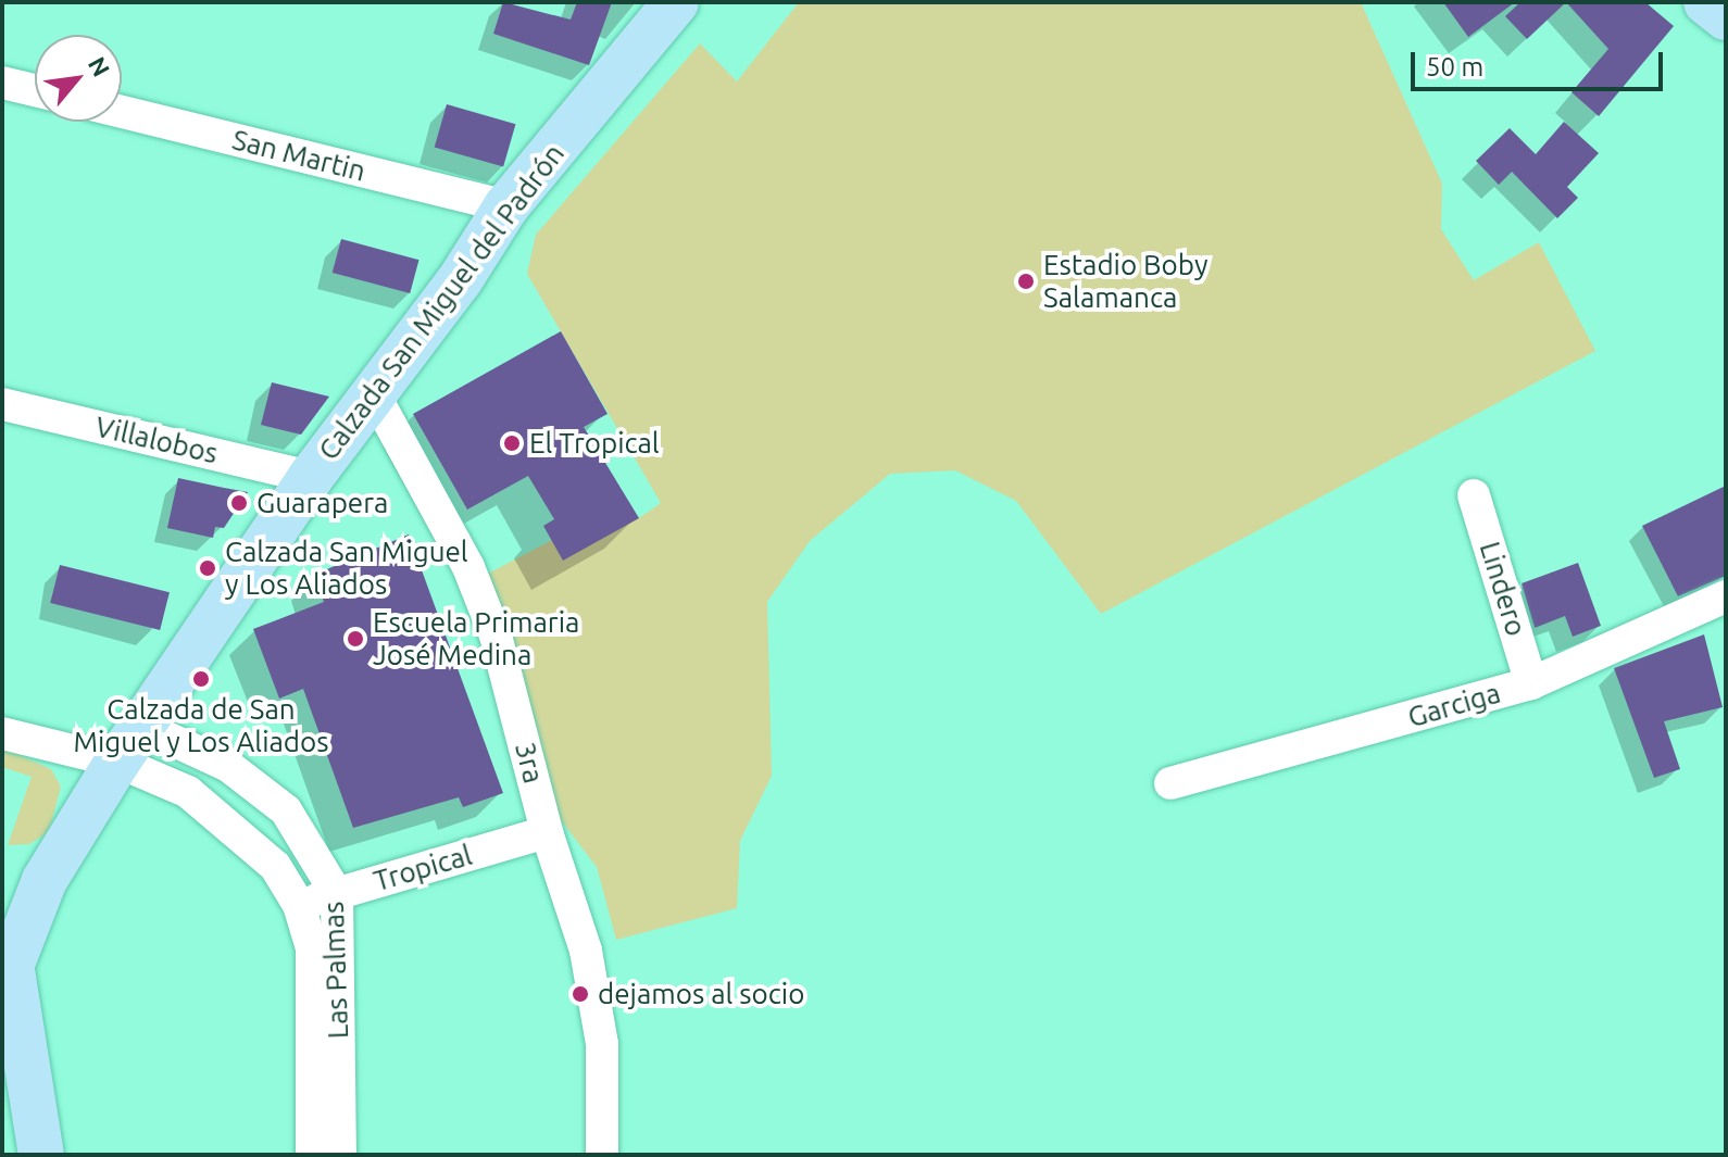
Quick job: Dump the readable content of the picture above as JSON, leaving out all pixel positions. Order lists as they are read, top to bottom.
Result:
{
  "streets": {
    "main road": ["Calzada San Miguel del Padrón"],
    "street": [
      "San Martin",
      "Villalobos",
      "Lindero",
      "Garciga",
      "3ra",
      "Tropical",
      "Las Palmas"
    ]
  },
  "crossings": [
    ["San Martin", "Calzada San Miguel del Padrón"],
    ["Calzada San Miguel del Padrón", "Villalobos"],
    ["Calzada San Miguel del Padrón", "3ra"],
    ["Calzada San Miguel del Padrón", "Las Palmas"],
    ["Lindero", "Garciga"],
    ["3ra", "Tropical"],
    ["Tropical", "Las Palmas"]
  ],
  "places": [
    "Estadio Boby Salamanca",
    "El Tropical",
    "Guarapera",
    "Calzada San Miguel y Los Aliados",
    "Escuela Primaria José Medina",
    "Calzada de San Miguel y Los Aliados",
    "dejamos al socio"
  ],
  "scale_bar": "50 m",
  "north": "top right"
}
